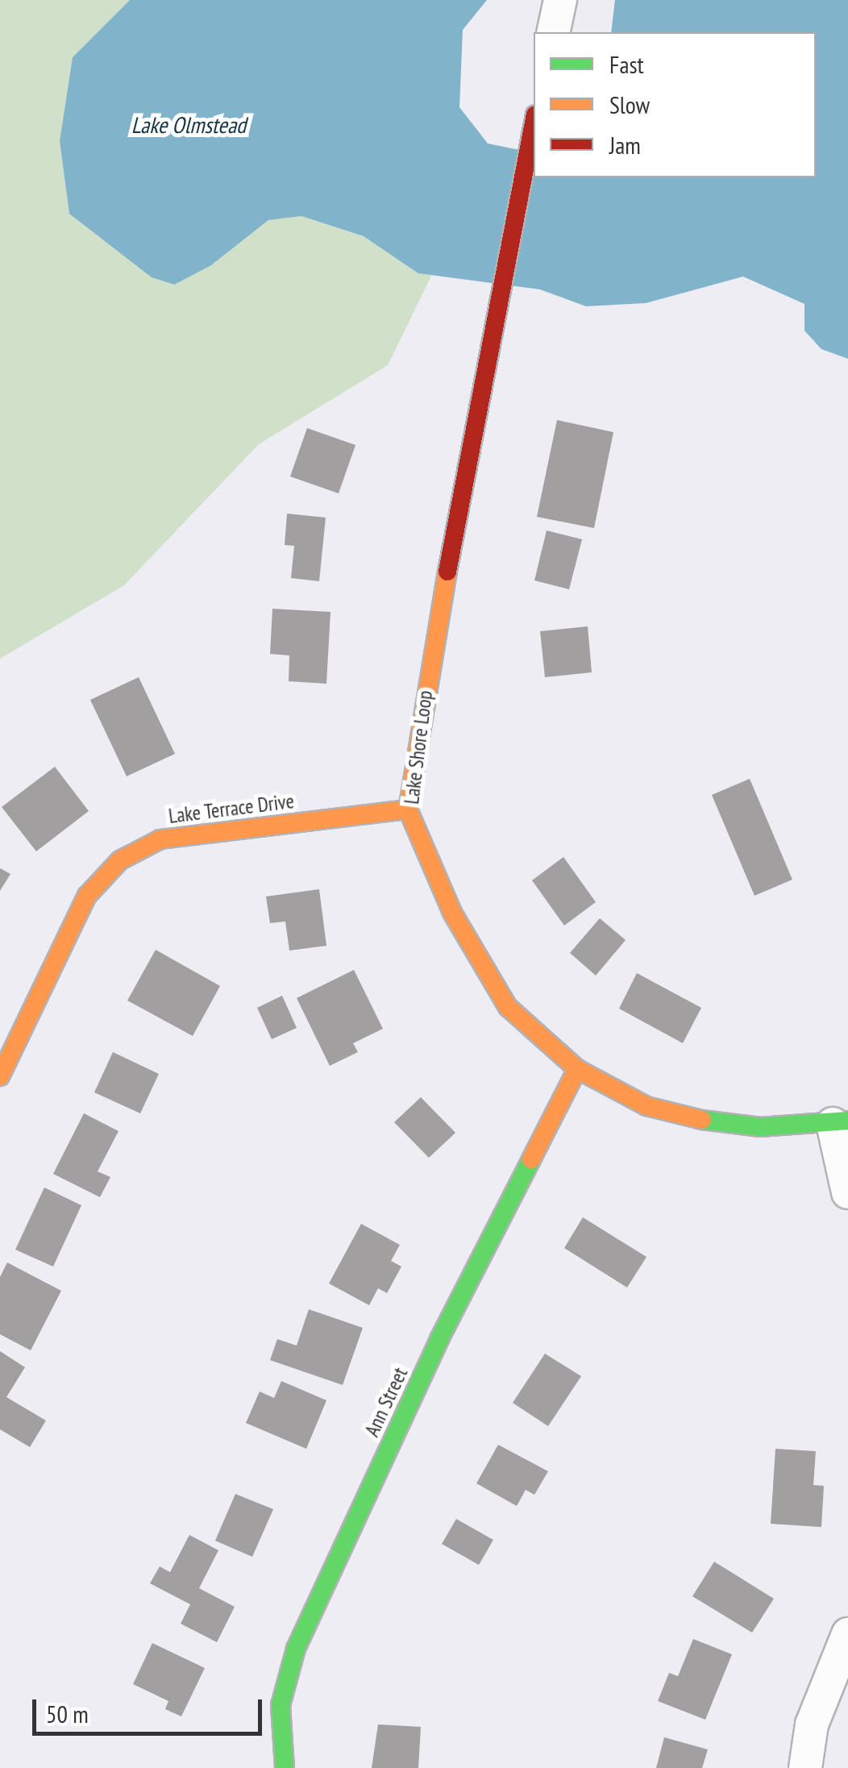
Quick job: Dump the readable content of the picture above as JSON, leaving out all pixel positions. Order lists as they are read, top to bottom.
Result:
{
  "streets": {
    "street": ["Lake Shore Loop", "Lake Terrace Drive", "Ann Street"]
  },
  "crossings": [
    ["Lake Shore Loop", "Lake Terrace Drive"],
    ["Lake Shore Loop", "Ann Street"]
  ],
  "water": ["Lake Olmstead"],
  "legend": ["Fast", "Slow", "Jam"],
  "scale_bar": "50 m"
}
